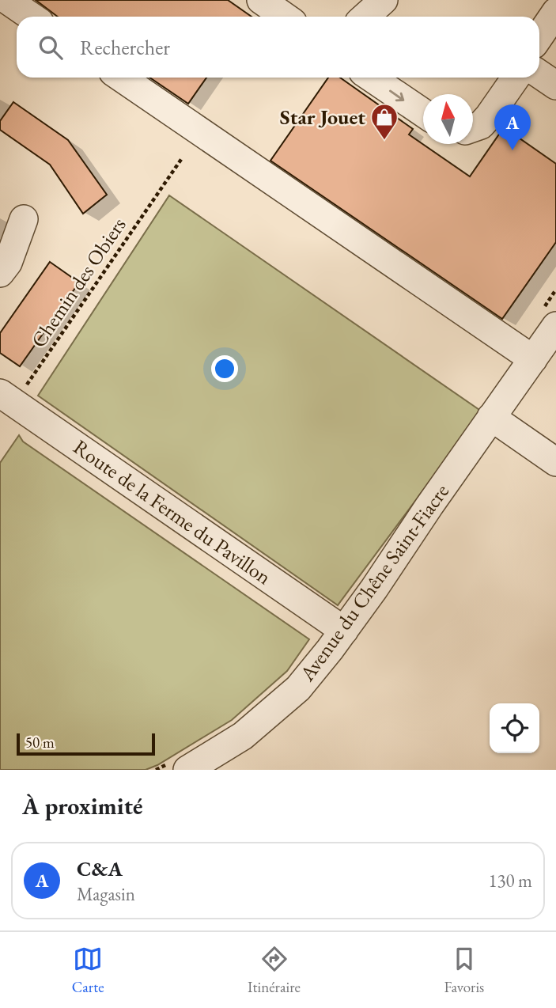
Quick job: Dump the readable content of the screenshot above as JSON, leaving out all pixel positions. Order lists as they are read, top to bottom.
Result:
{
  "streets": {
    "street": ["Route de la Ferme du Pavillon", "Avenue du Chêne Saint-Fiacre"],
    "path": ["Chemin des Obiers"]
  },
  "crossings": [
    ["Chemin des Obiers", "Route de la Ferme du Pavillon"],
    ["Route de la Ferme du Pavillon", "Avenue du Chêne Saint-Fiacre"]
  ],
  "places": {
    "shop": ["Star Jouet"]
  },
  "scale_bar": "50 m",
  "north": "top",
  "page": {
    "search": "Rechercher",
    "pins": "A",
    "scale": "50 m",
    "heading": "À proximité",
    "list": [
      {
        "mark": "A",
        "name": "C&A",
        "note": "Magasin",
        "value": "130 m"
      }
    ],
    "nav": ["Carte", "Itinéraire", "Favoris"]
  }
}
